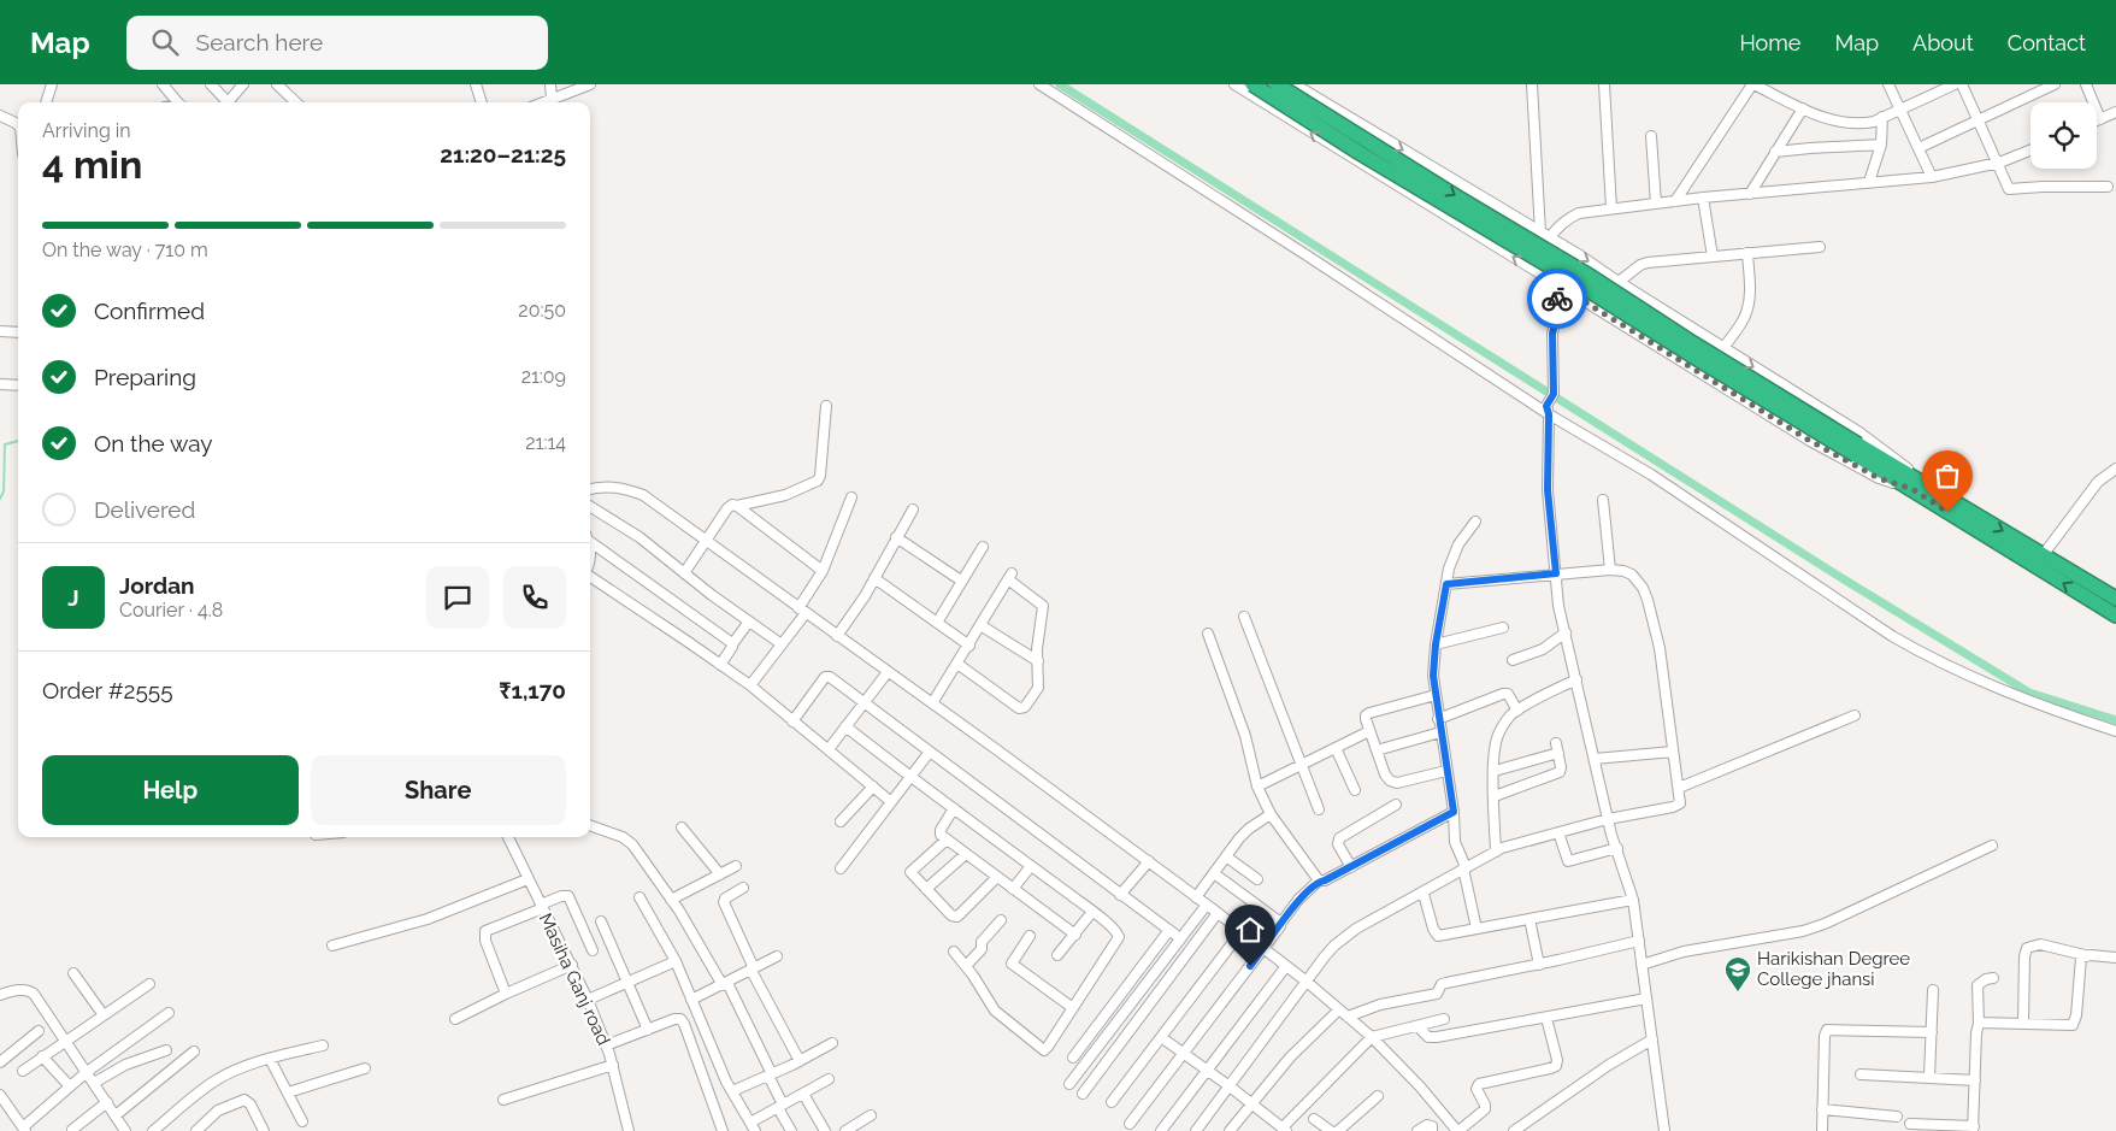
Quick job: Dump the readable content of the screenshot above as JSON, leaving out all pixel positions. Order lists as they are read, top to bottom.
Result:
{
  "streets": {
    "street": ["Masiha Ganj road"]
  },
  "places": {
    "school or university": ["Harikishan Degree College jhansi"]
  },
  "page": {
    "header": "Map",
    "search": "Search here",
    "nav": [
      "Home",
      "Map",
      "About",
      "Contact"
    ],
    "heading": ["4 min", "Arriving in", "21:20–21:25"],
    "panel": [
      "Jordan",
      "Courier · 4.8",
      "Order #2555",
      "₹1,170"
    ],
    "bar": "On the way · 710 m",
    "list": [
      ["Confirmed", "20:50"],
      ["Preparing", "21:09"],
      ["On the way", "21:14"],
      "Delivered"
    ],
    "round": "J",
    "buttons": ["Help", "Share"]
  }
}
